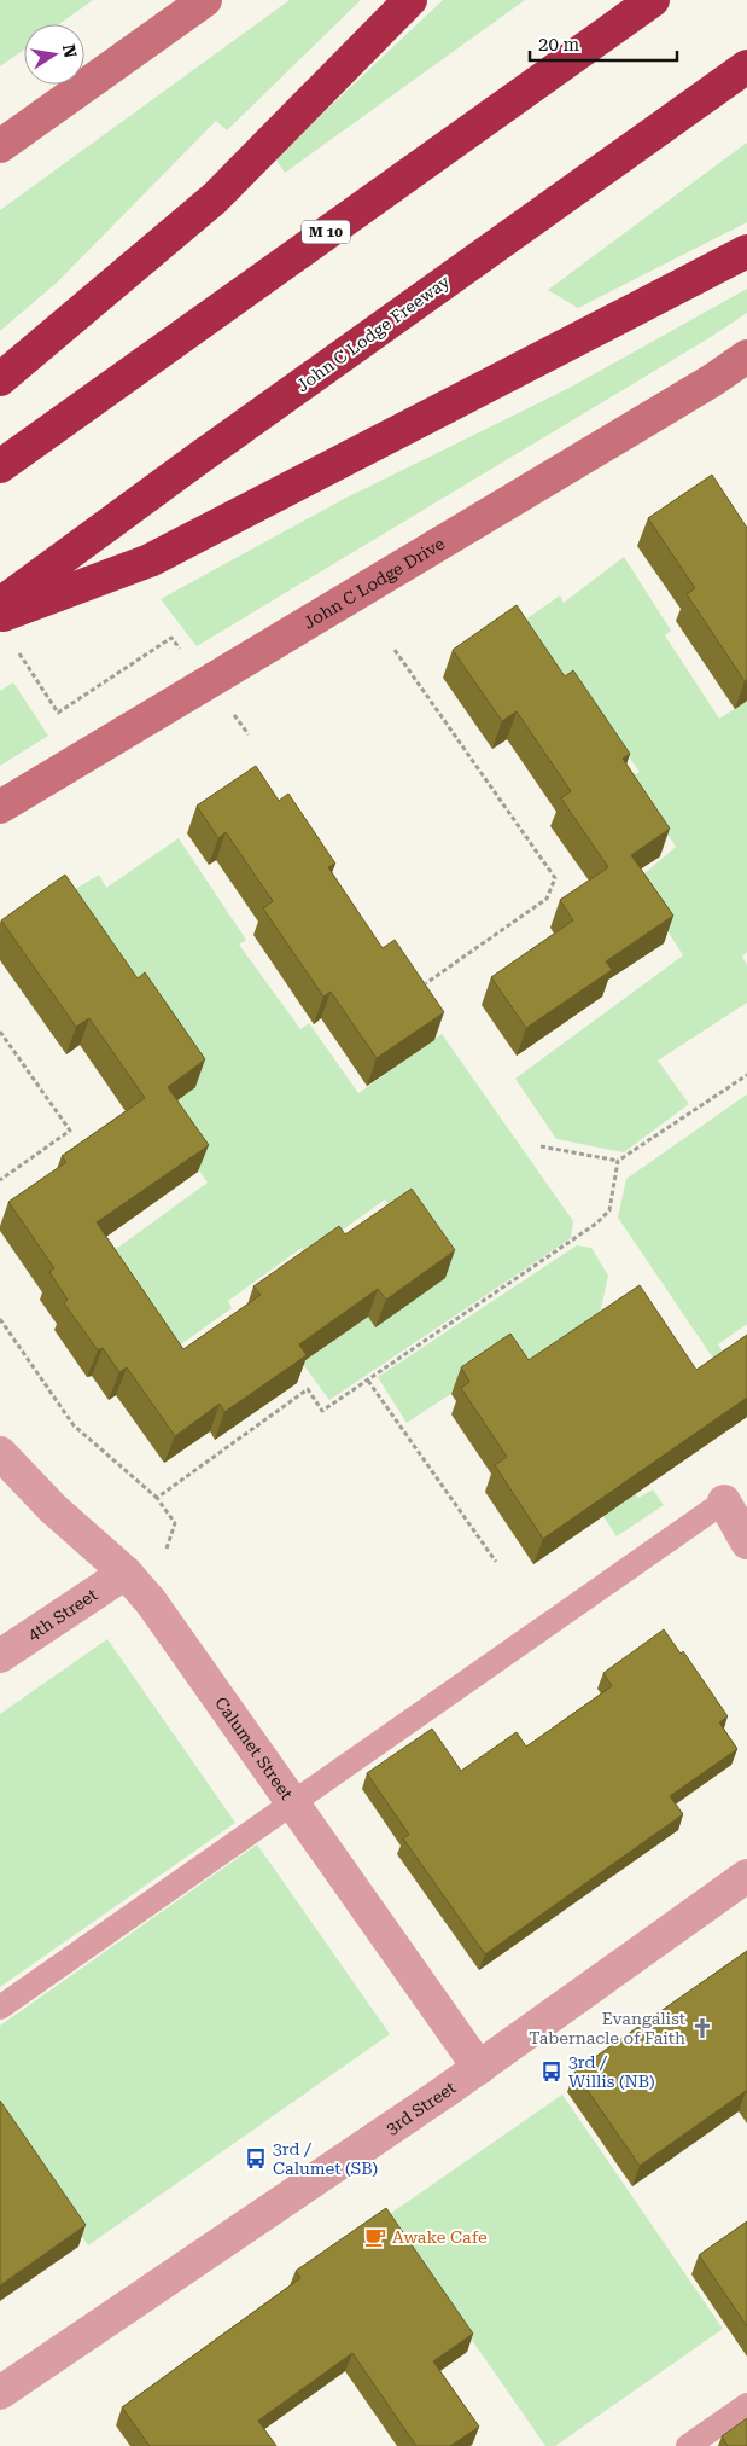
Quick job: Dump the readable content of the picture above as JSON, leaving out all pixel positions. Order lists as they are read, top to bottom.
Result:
{
  "streets": {
    "highway": ["M 10", "John C Lodge Freeway"],
    "main road": ["John C Lodge Drive"],
    "street": ["4th Street", "Calumet Street", "3rd Street"]
  },
  "crossings": [
    ["4th Street", "Calumet Street"],
    ["Calumet Street", "3rd Street"]
  ],
  "places": {
    "church": ["Evangalist Tabernacle of Faith"],
    "bus stop": ["3rd / Willis (NB)", "3rd / Calumet (SB)"],
    "cafe": ["Awake Cafe"]
  },
  "scale_bar": "20 m",
  "north": "right"
}
